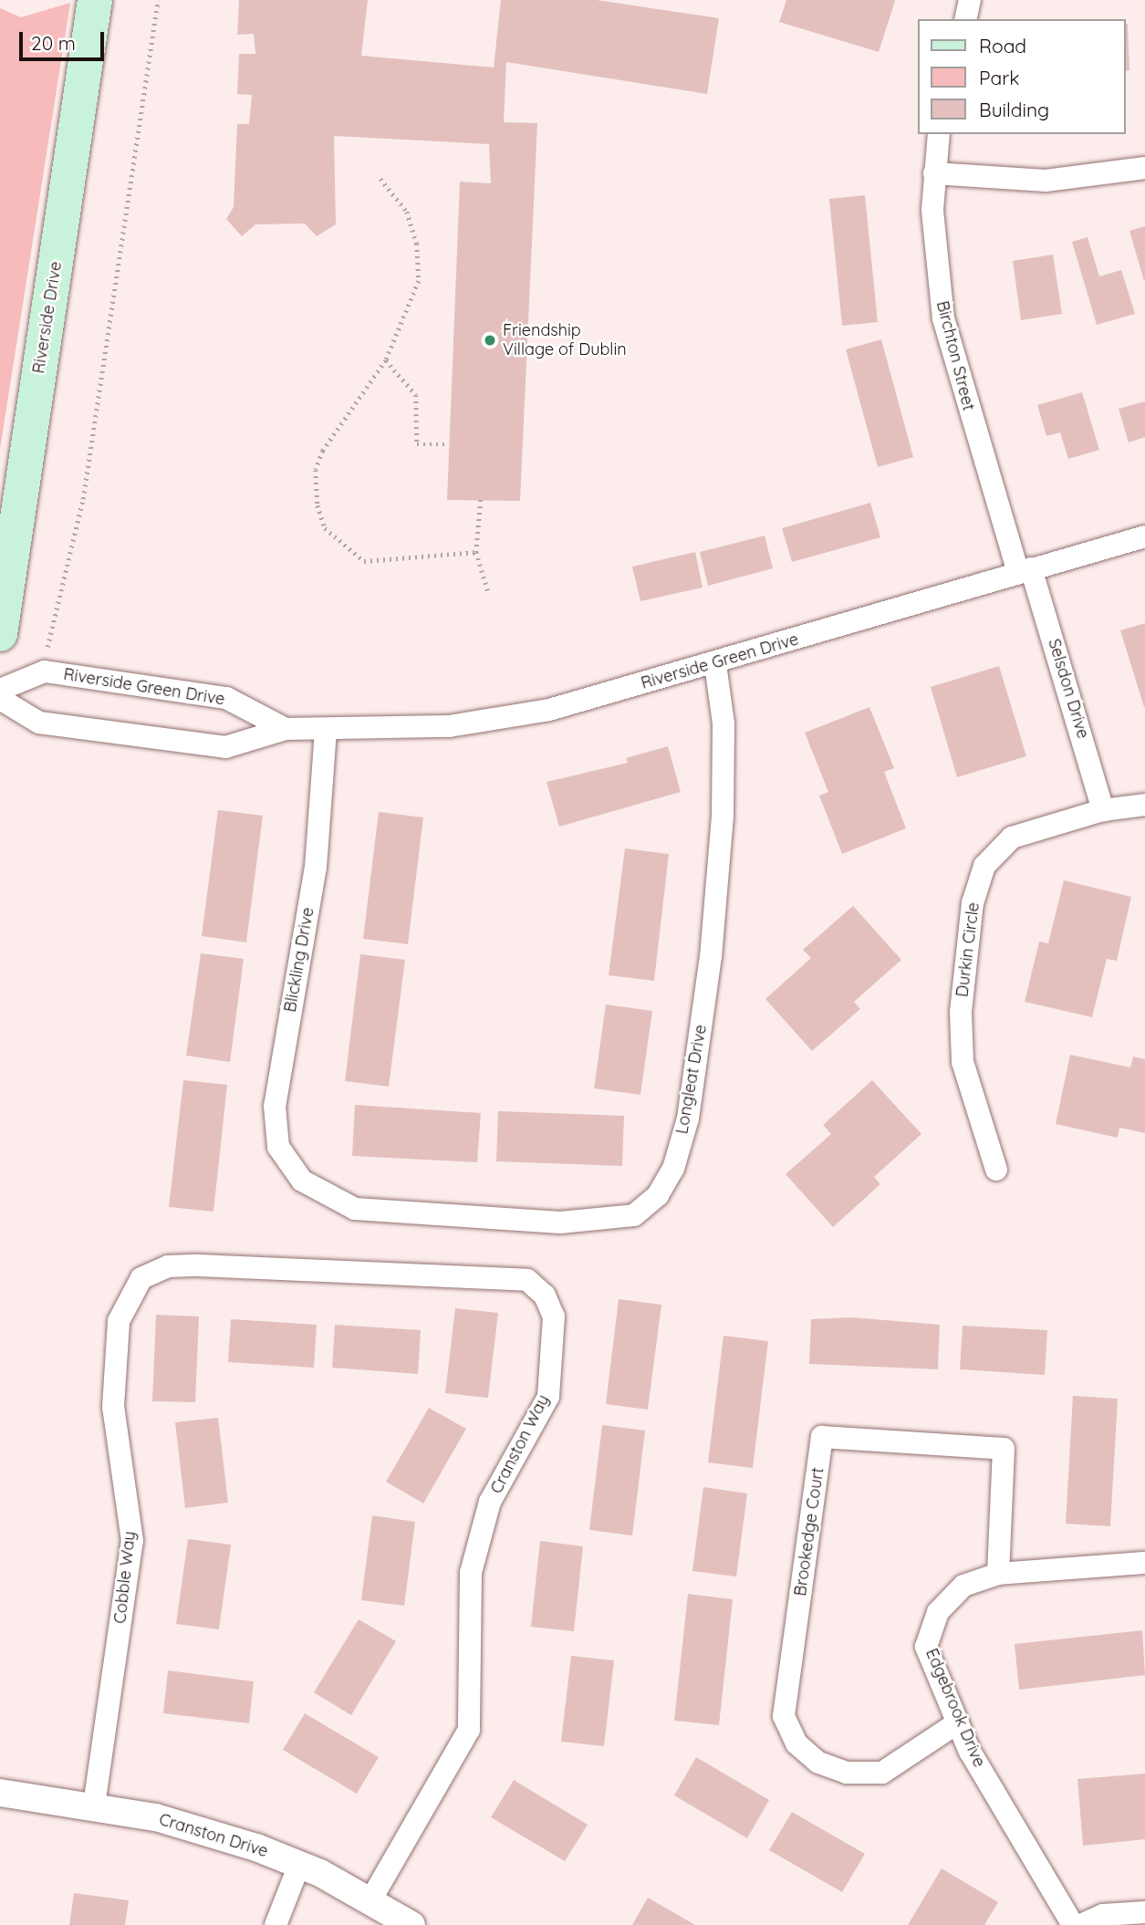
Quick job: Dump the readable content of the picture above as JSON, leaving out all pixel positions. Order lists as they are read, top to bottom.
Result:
{
  "streets": {
    "main road": ["Riverside Drive"],
    "street": [
      "Birchton Street",
      "Riverside Green Drive",
      "Selsdon Drive",
      "Durkin Circle",
      "Blickling Drive",
      "Longleat Drive",
      "Cranston Way",
      "Brookedge Court",
      "Cobble Way",
      "Edgebrook Drive",
      "Cranston Drive"
    ]
  },
  "crossings": [
    ["Birchton Street", "Riverside Green Drive"],
    ["Birchton Street", "Selsdon Drive"],
    ["Riverside Green Drive", "Selsdon Drive"],
    ["Riverside Green Drive", "Blickling Drive"],
    ["Riverside Green Drive", "Longleat Drive"],
    ["Selsdon Drive", "Durkin Circle"],
    ["Blickling Drive", "Longleat Drive"],
    ["Cranston Way", "Cobble Way"],
    ["Cranston Way", "Cranston Drive"],
    ["Brookedge Court", "Edgebrook Drive"],
    ["Cobble Way", "Cranston Drive"]
  ],
  "places": ["Friendship Village of Dublin"],
  "legend": ["Road", "Park", "Building"],
  "scale_bar": "20 m"
}
